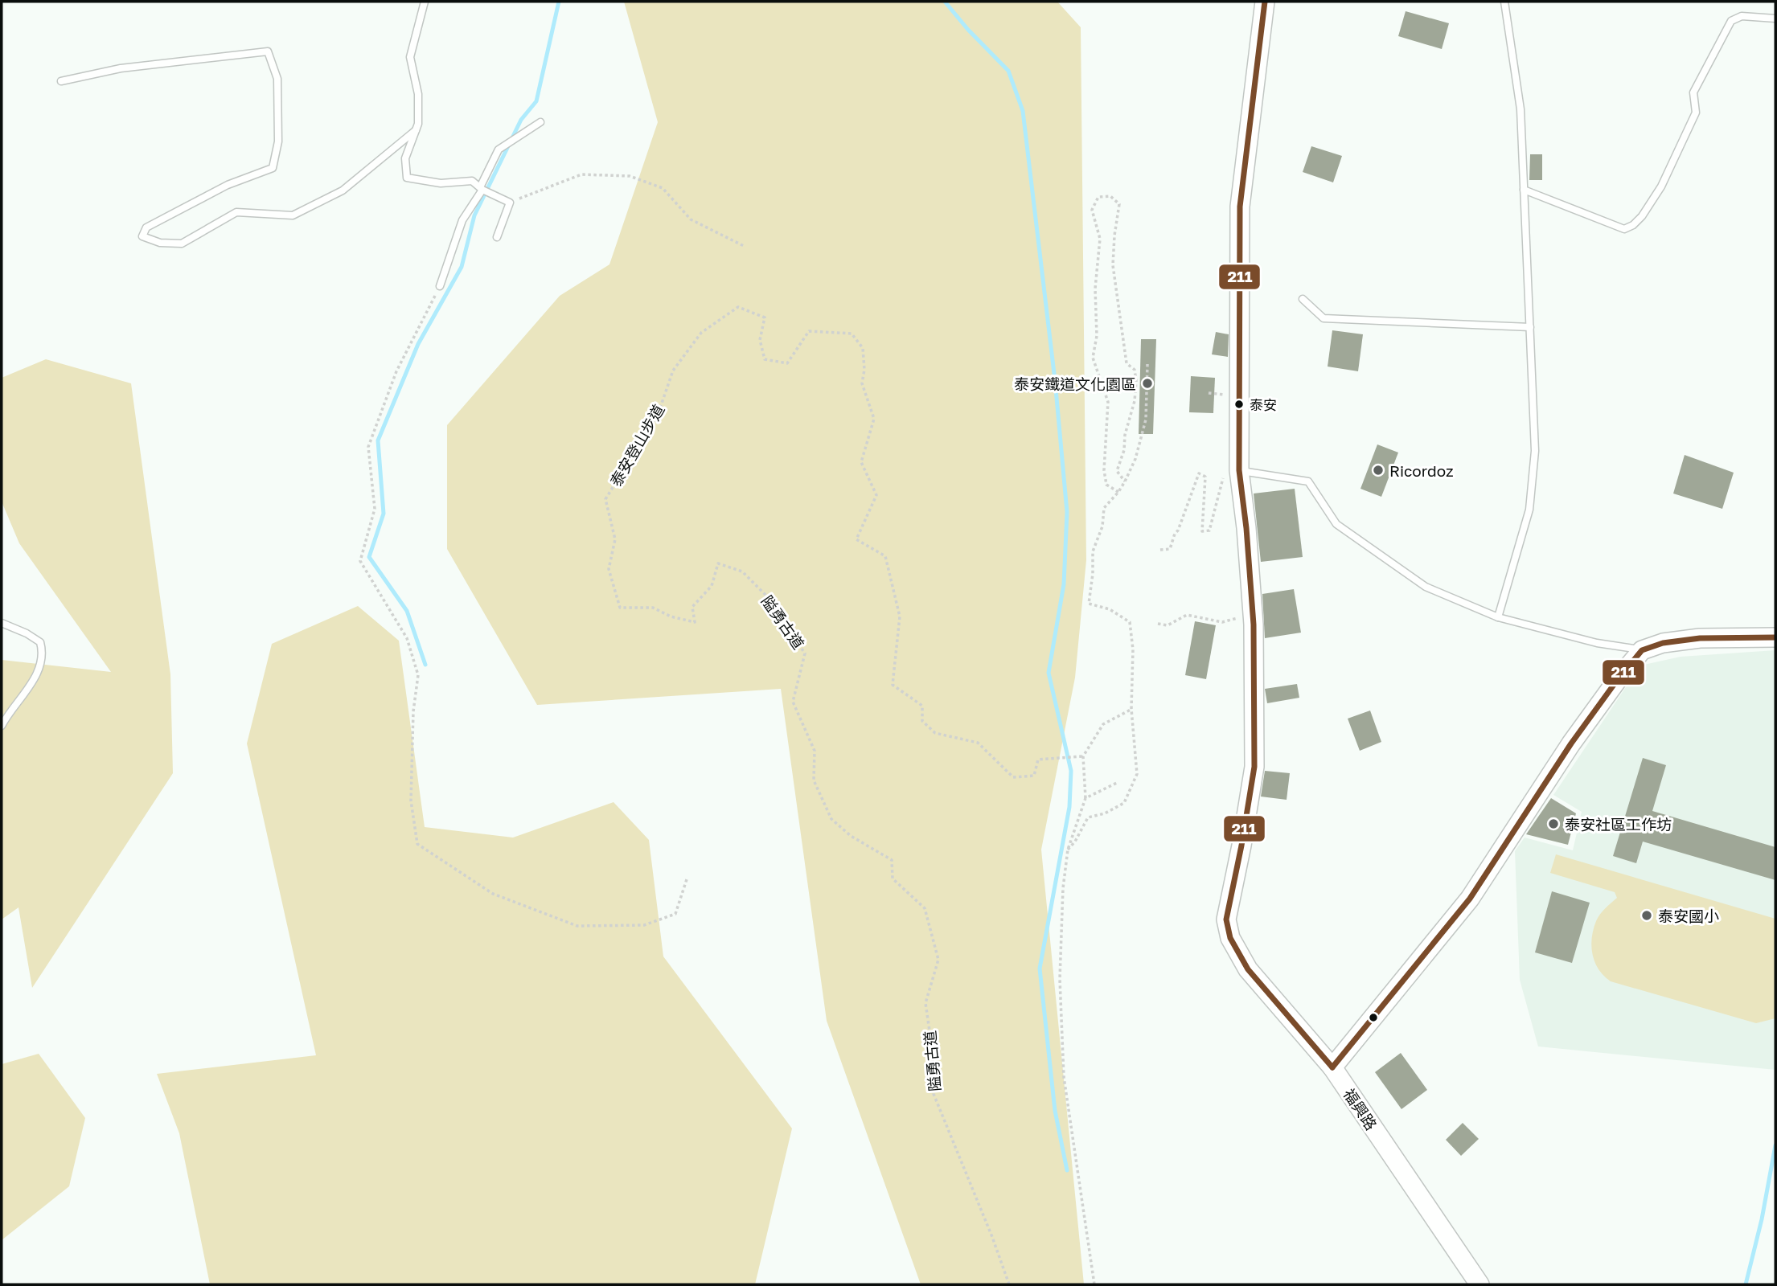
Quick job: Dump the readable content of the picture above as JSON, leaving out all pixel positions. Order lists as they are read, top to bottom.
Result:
{
  "streets": {
    "street": ["福興路"],
    "path": ["泰安登山步道", "隘勇古道"]
  },
  "crossings": [
    ["泰安登山步道", "隘勇古道"]
  ],
  "places": [
    "泰安鐵道文化園區",
    "泰安",
    "Ricordoz",
    "泰安社區工作坊",
    "泰安國小"
  ],
  "lines": ["transit line 211"]
}
